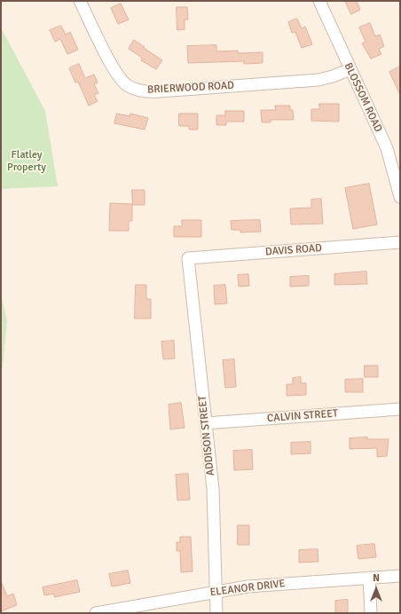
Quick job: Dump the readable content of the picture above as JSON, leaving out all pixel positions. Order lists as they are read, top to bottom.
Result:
{
  "streets": {
    "street": [
      "BRIERWOOD ROAD",
      "BLOSSOM ROAD",
      "DAVIS ROAD",
      "CALVIN STREET",
      "ADDISON STREET",
      "ELEANOR DRIVE"
    ]
  },
  "crossings": [
    ["BRIERWOOD ROAD", "BLOSSOM ROAD"],
    ["DAVIS ROAD", "ADDISON STREET"],
    ["CALVIN STREET", "ADDISON STREET"],
    ["ADDISON STREET", "ELEANOR DRIVE"]
  ],
  "parks": ["Flatley Property"],
  "north": "top"
}
